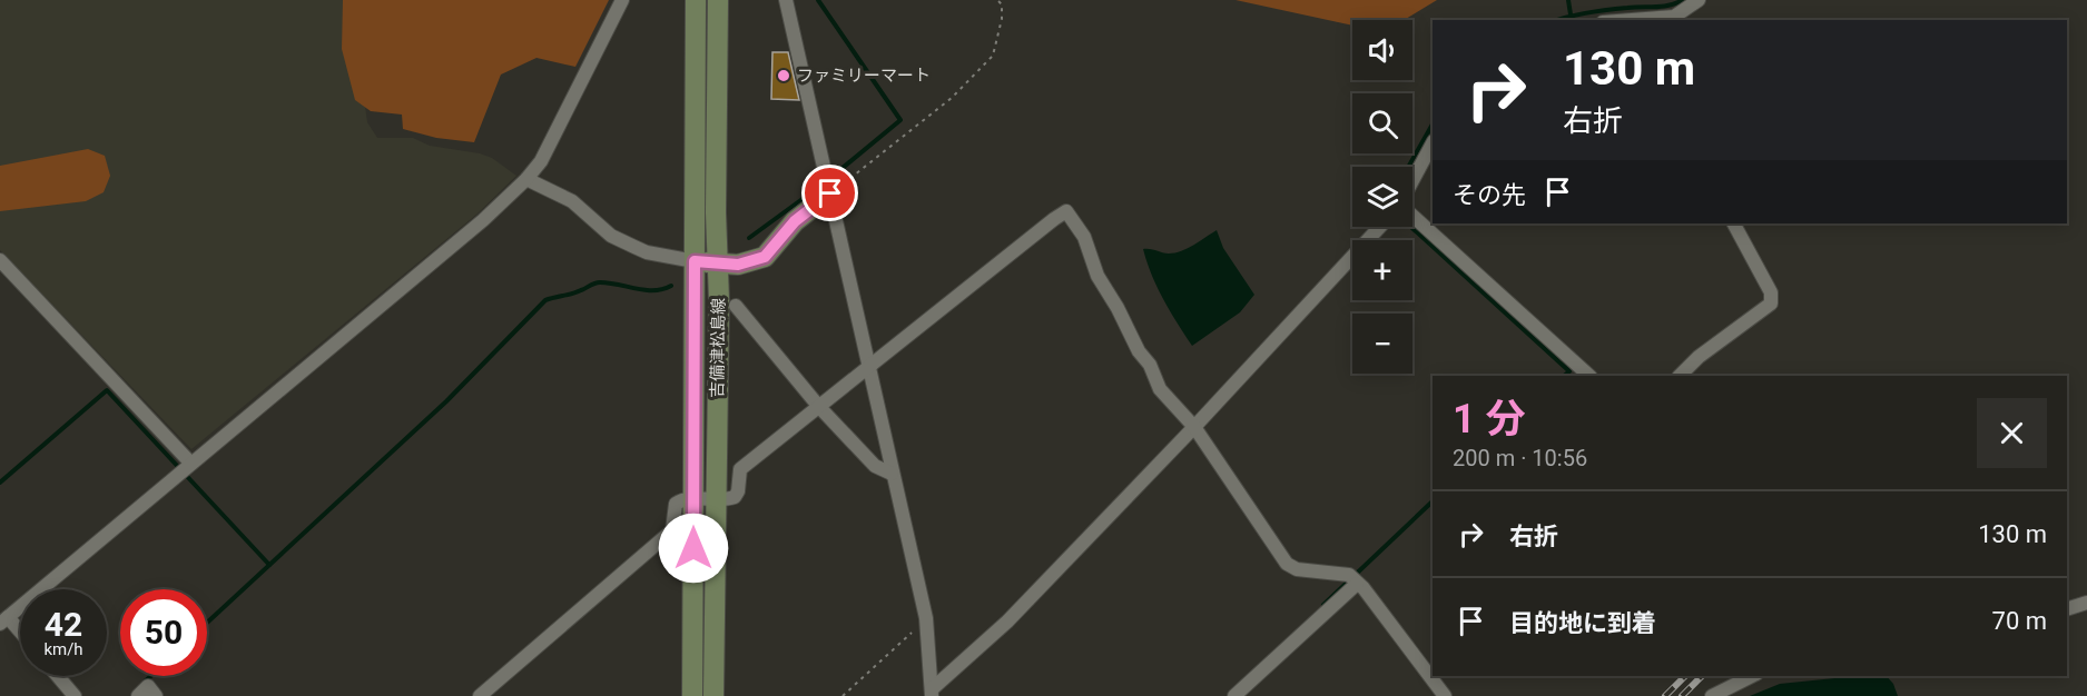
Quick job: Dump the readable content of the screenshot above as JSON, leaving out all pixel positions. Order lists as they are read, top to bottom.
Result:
{
  "streets": {
    "main road": ["吉備津松島線"]
  },
  "places": ["ファミリーマート"],
  "page": {
    "map_buttons": ["+", "−"],
    "turn": ["130 m", "右折"],
    "then": "その先",
    "heading": ["1 分", "200 m · 10:56"],
    "list": [
      {
        "name": "右折",
        "value": "130 m"
      },
      {
        "name": "目的地に到着",
        "value": "70 m"
      }
    ],
    "speed": "42 km/h",
    "limit": "50"
  }
}
